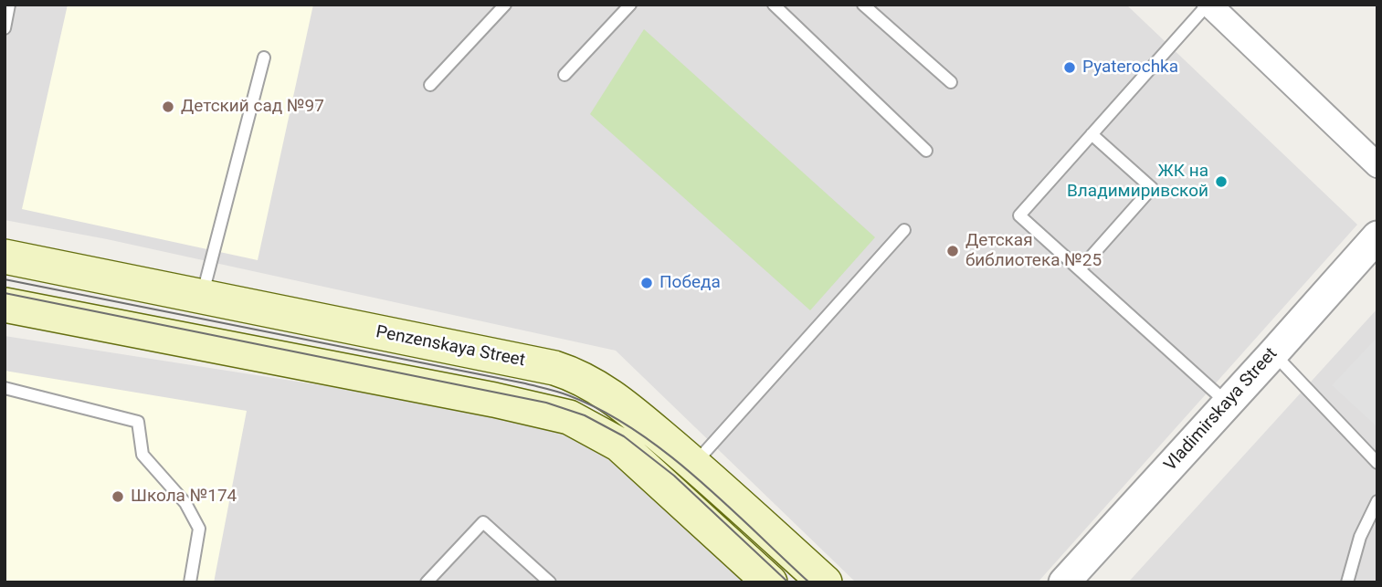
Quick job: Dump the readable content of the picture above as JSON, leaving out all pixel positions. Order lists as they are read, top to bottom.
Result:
{
  "streets": {
    "main road": ["Penzenskaya Street"],
    "street": ["Vladimirskaya Street"]
  },
  "places": [
    "Pyaterochka",
    "Детский сад №97",
    "ЖК на Владимиривской",
    "Детская библиотека №25",
    "Победа",
    "Школа №174"
  ]
}
